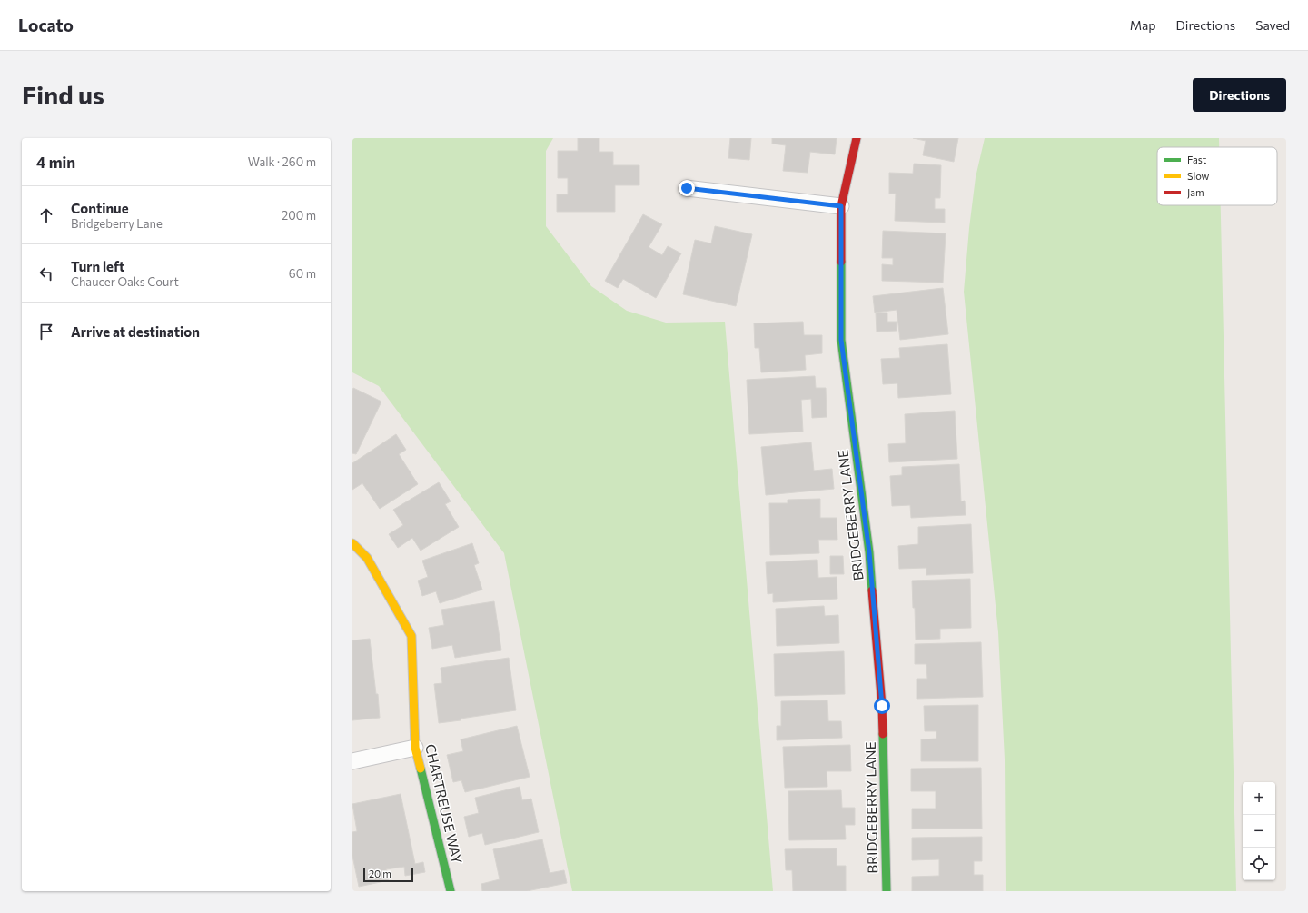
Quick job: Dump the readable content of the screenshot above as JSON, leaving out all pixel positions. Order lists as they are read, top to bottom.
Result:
{
  "streets": {
    "street": ["BRIDGEBERRY LANE", "CHARTREUSE WAY"]
  },
  "legend": ["Fast", "Slow", "Jam"],
  "scale_bar": "20 m",
  "page": {
    "header": "Locato",
    "nav": ["Map", "Directions", "Saved"],
    "buttons": "Directions",
    "title": "Find us",
    "heading": ["4 min", "Walk · 260 m"],
    "list": [
      ["Continue", "Bridgeberry Lane", "200 m"],
      ["Turn left", "Chaucer Oaks Court", "60 m"],
      "Arrive at destination"
    ],
    "map_buttons": ["+", "−"],
    "scale": "20 m"
  }
}
